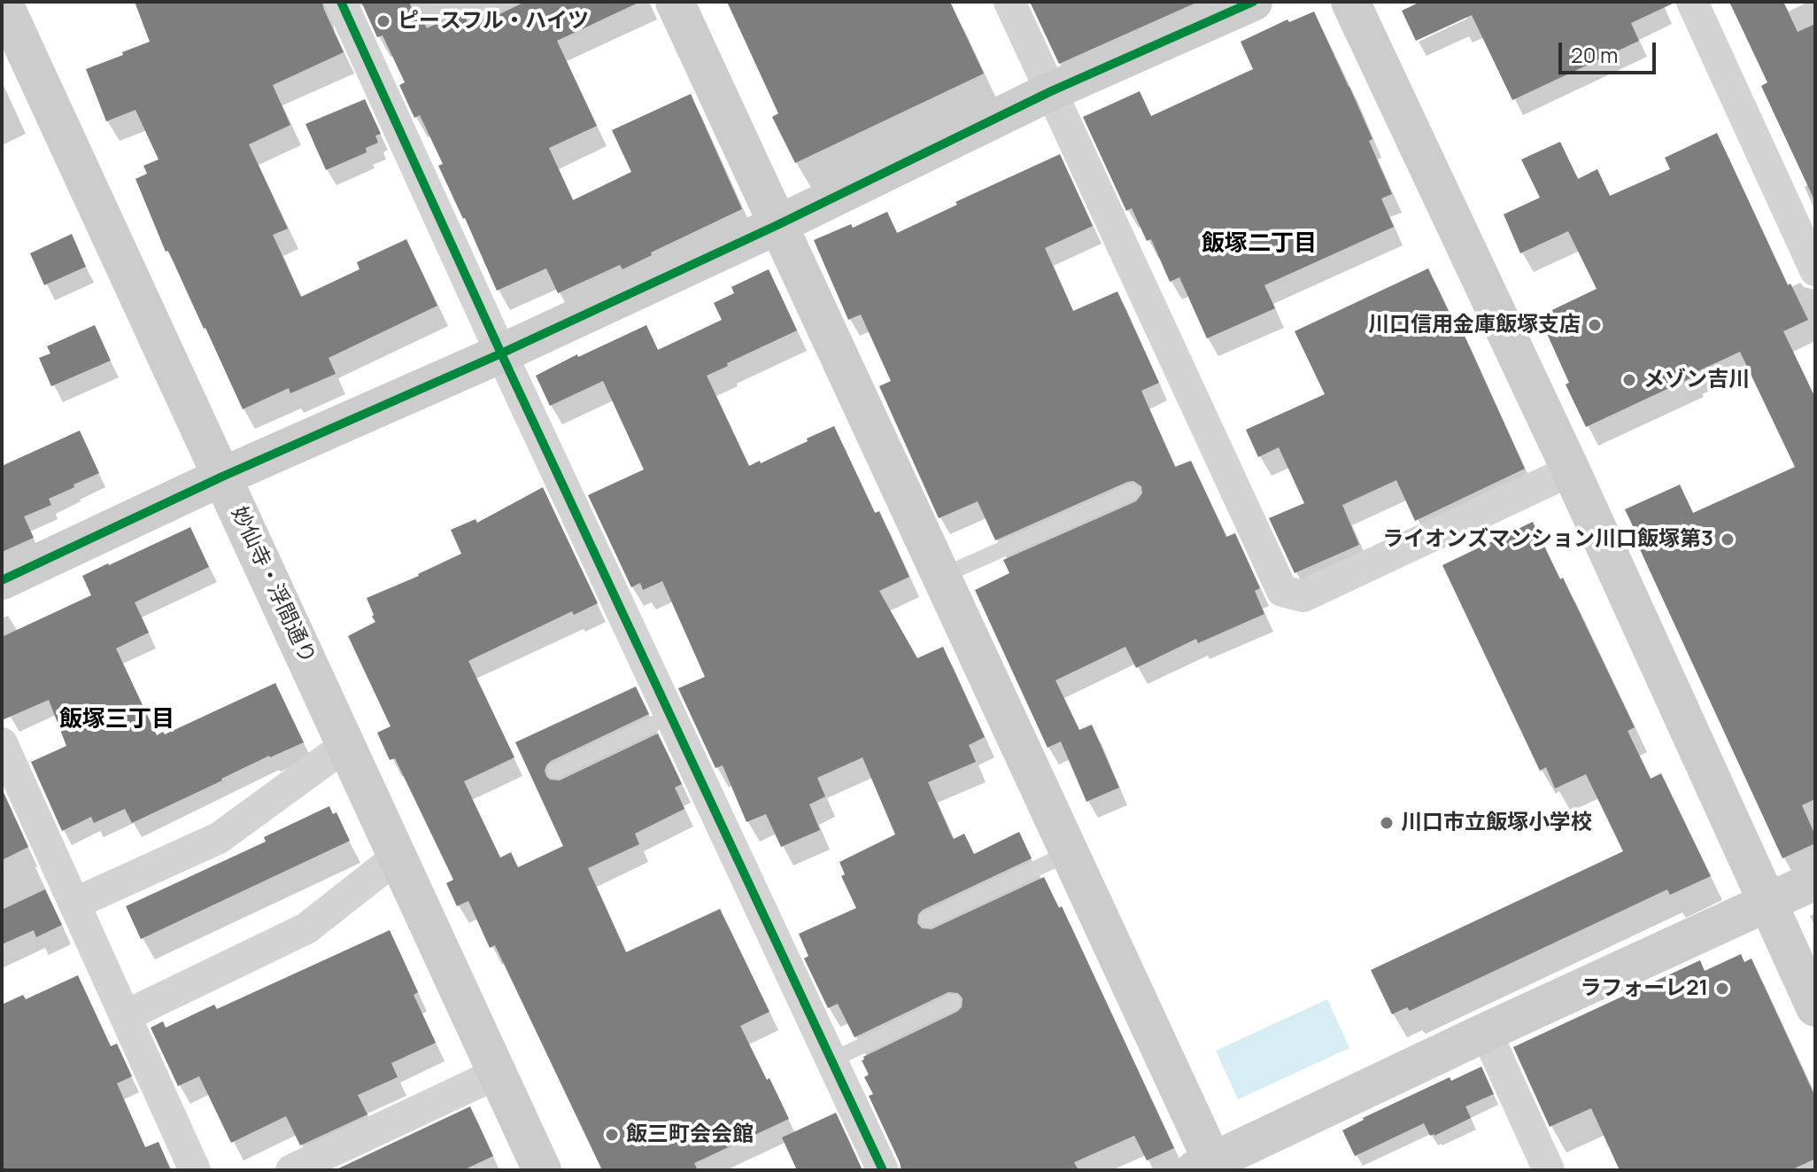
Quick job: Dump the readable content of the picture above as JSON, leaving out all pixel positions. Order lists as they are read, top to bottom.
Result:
{
  "streets": {
    "street": ["妙仙寺・浮間通り"]
  },
  "districts": ["飯塚二丁目", "飯塚三丁目"],
  "places": [
    "ピースフル・ハイツ",
    "川口信用金庫飯塚支店",
    "メゾン吉川",
    "ライオンズマンション川口飯塚第3",
    "川口市立飯塚小学校",
    "ラフォーレ21",
    "飯三町会会館"
  ],
  "scale_bar": "20 m"
}
